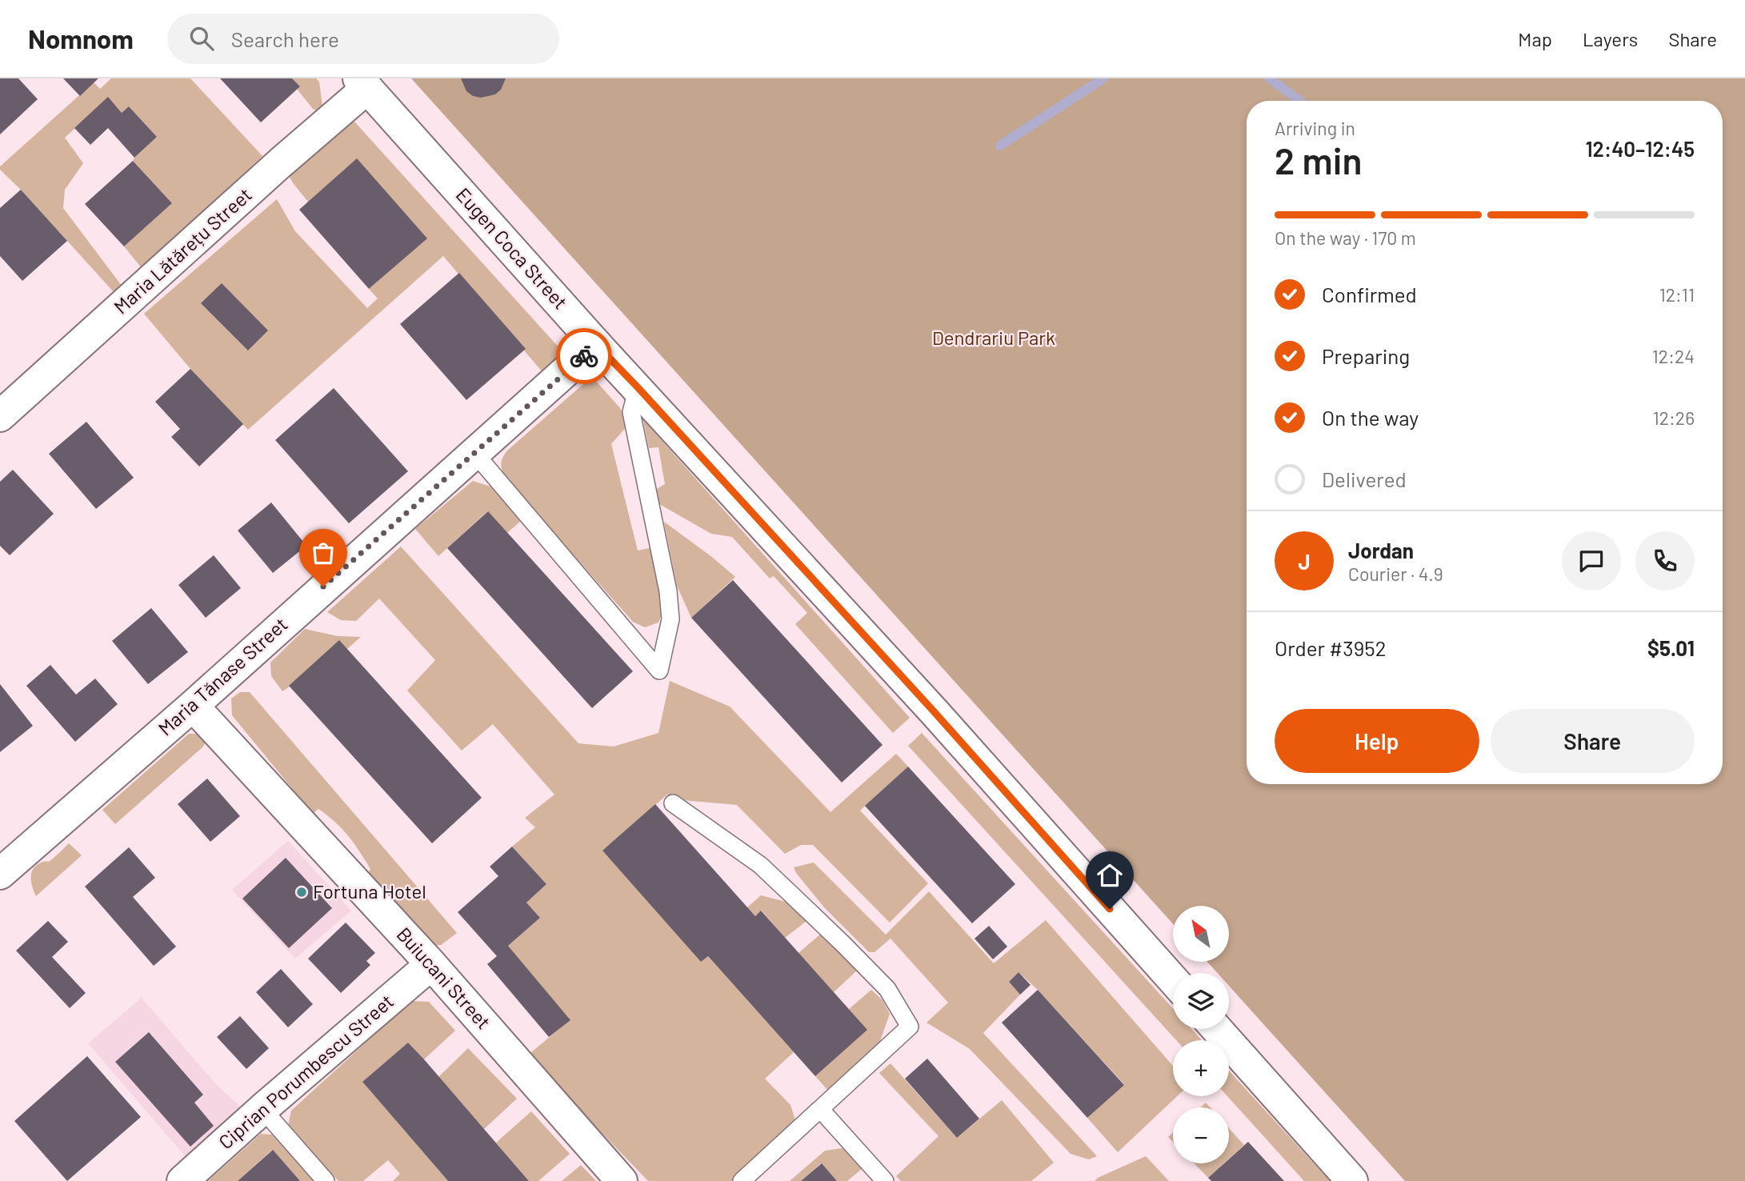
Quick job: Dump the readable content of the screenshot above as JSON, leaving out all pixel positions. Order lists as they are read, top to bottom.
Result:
{
  "streets": {
    "street": [
      "Eugen Coca Street",
      "Maria Lătărețu Street",
      "Maria Tănase Street",
      "Buiucani Street",
      "Ciprian Porumbescu Street"
    ]
  },
  "crossings": [
    ["Eugen Coca Street", "Maria Lătărețu Street"],
    ["Eugen Coca Street", "Maria Tănase Street"],
    ["Maria Tănase Street", "Buiucani Street"],
    ["Buiucani Street", "Ciprian Porumbescu Street"]
  ],
  "parks": ["Dendrariu Park"],
  "places": ["Fortuna Hotel"],
  "north": "top left",
  "page": {
    "header": "Nomnom",
    "search": "Search here",
    "nav": ["Map", "Layers", "Share"],
    "heading": ["2 min", "Arriving in", "12:40–12:45"],
    "panel": [
      "Jordan",
      "Courier · 4.9",
      "Order #3952",
      "$5.01"
    ],
    "bar": "On the way · 170 m",
    "list": [
      ["Confirmed", "12:11"],
      ["Preparing", "12:24"],
      ["On the way", "12:26"],
      "Delivered"
    ],
    "round": "J",
    "buttons": ["Help", "Share"],
    "map_buttons": ["+", "−"]
  }
}
